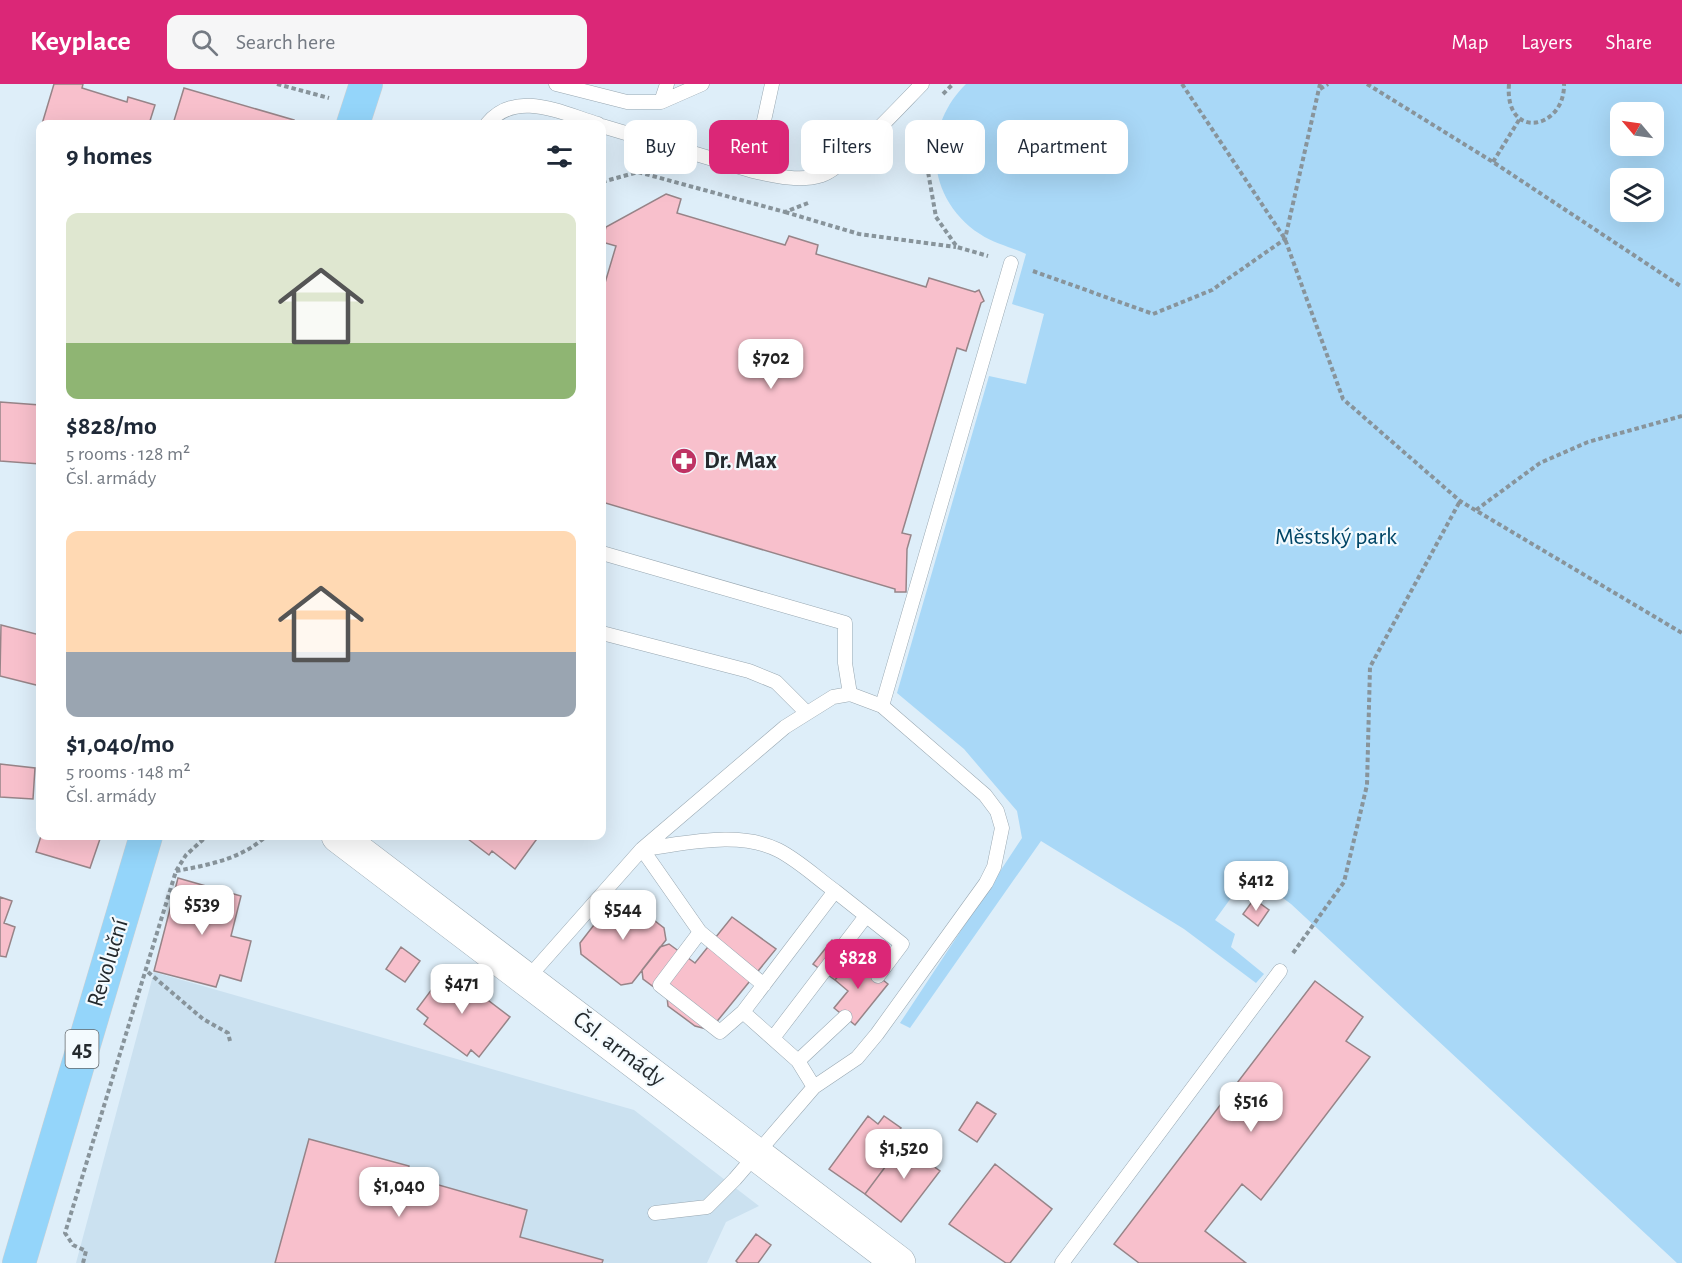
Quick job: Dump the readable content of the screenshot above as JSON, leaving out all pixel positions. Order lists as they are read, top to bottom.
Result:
{
  "streets": {
    "main road": ["Revoluční", "45", "Čsl. armády"]
  },
  "parks": ["Městský park"],
  "places": {
    "pharmacy": ["Dr. Max"]
  },
  "north": "top left",
  "page": {
    "header": "Keyplace",
    "search": "Search here",
    "nav": ["Map", "Layers", "Share"],
    "chip": [
      "Buy",
      "Rent",
      "Filters",
      "New",
      "Apartment"
    ],
    "heading": "9 homes",
    "list": [
      {
        "name": "$828/mo",
        "note": "5 rooms · 128 m² · Čsl. armády"
      },
      {
        "name": "$1,040/mo",
        "note": "5 rooms · 148 m² · Čsl. armády"
      }
    ],
    "price": [
      "$702",
      "$412",
      "$539",
      "$544",
      "$828",
      "$471",
      "$516",
      "$1,520",
      "$1,040"
    ]
  }
}
